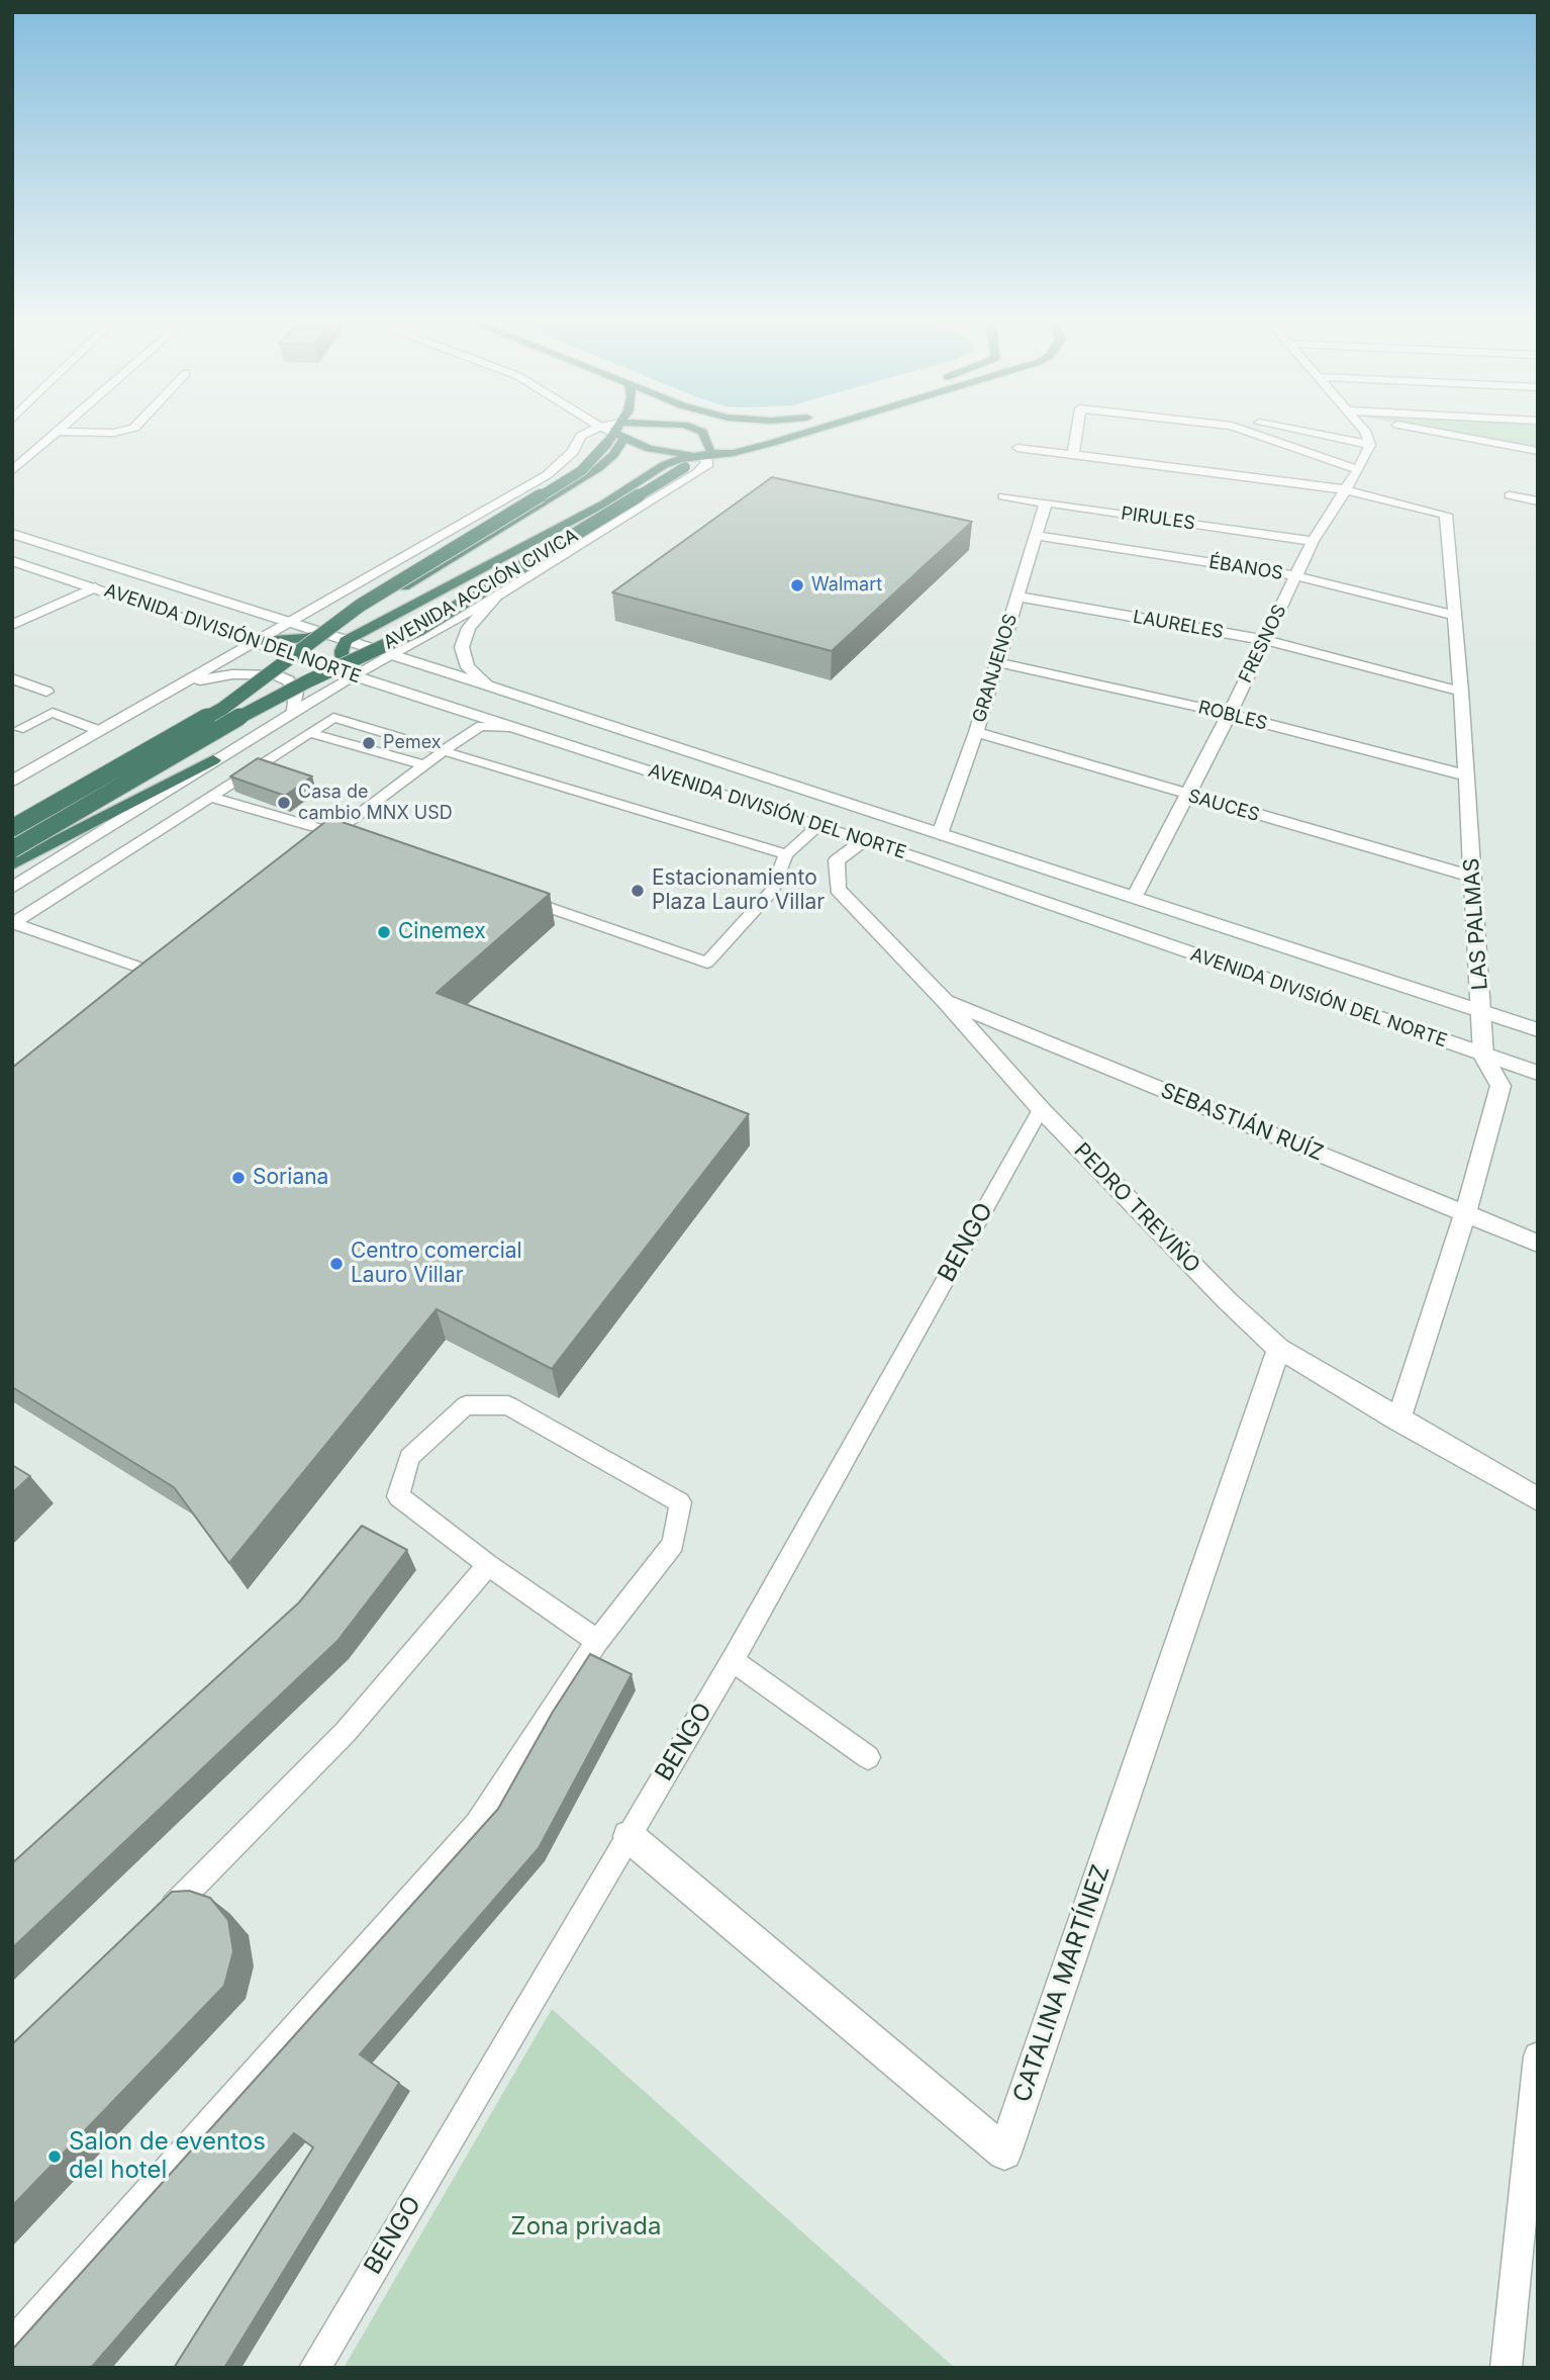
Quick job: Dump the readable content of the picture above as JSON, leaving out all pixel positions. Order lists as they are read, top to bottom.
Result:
{
  "streets": {
    "highway": ["AVENIDA ACCIÓN CIVICA"],
    "street": [
      "PIRULES",
      "ÉBANOS",
      "LAURELES",
      "AVENIDA DIVISIÓN DEL NORTE",
      "FRESNOS",
      "GRANJENOS",
      "ROBLES",
      "SAUCES",
      "LAS PALMAS",
      "SEBASTIÁN RUÍZ",
      "PEDRO TREVIÑO",
      "CATALINA MARTÍNEZ"
    ],
    "lane": ["BENGO"]
  },
  "crossings": [
    ["PIRULES", "FRESNOS"],
    ["PIRULES", "GRANJENOS"],
    ["ÉBANOS", "FRESNOS"],
    ["ÉBANOS", "GRANJENOS"],
    ["ÉBANOS", "LAS PALMAS"],
    ["AVENIDA ACCIÓN CIVICA", "AVENIDA DIVISIÓN DEL NORTE"],
    ["LAURELES", "FRESNOS"],
    ["LAURELES", "GRANJENOS"],
    ["LAURELES", "LAS PALMAS"],
    ["AVENIDA DIVISIÓN DEL NORTE", "FRESNOS"],
    ["AVENIDA DIVISIÓN DEL NORTE", "GRANJENOS"],
    ["AVENIDA DIVISIÓN DEL NORTE", "LAS PALMAS"],
    ["AVENIDA DIVISIÓN DEL NORTE", "PEDRO TREVIÑO"],
    ["FRESNOS", "ROBLES"],
    ["FRESNOS", "SAUCES"],
    ["FRESNOS", "LAS PALMAS"],
    ["GRANJENOS", "ROBLES"],
    ["GRANJENOS", "SAUCES"],
    ["ROBLES", "LAS PALMAS"],
    ["SAUCES", "LAS PALMAS"],
    ["LAS PALMAS", "SEBASTIÁN RUÍZ"],
    ["LAS PALMAS", "PEDRO TREVIÑO"],
    ["SEBASTIÁN RUÍZ", "PEDRO TREVIÑO"],
    ["PEDRO TREVIÑO", "BENGO"],
    ["PEDRO TREVIÑO", "CATALINA MARTÍNEZ"],
    ["BENGO", "CATALINA MARTÍNEZ"]
  ],
  "parks": ["Zona privada"],
  "places": [
    "Walmart",
    "Pemex",
    "Casa de cambio MNX USD",
    "Estacionamiento Plaza Lauro Villar",
    "Cinemex",
    "Soriana",
    "Centro comercial Lauro Villar",
    "Salon de eventos del hotel"
  ]
}
